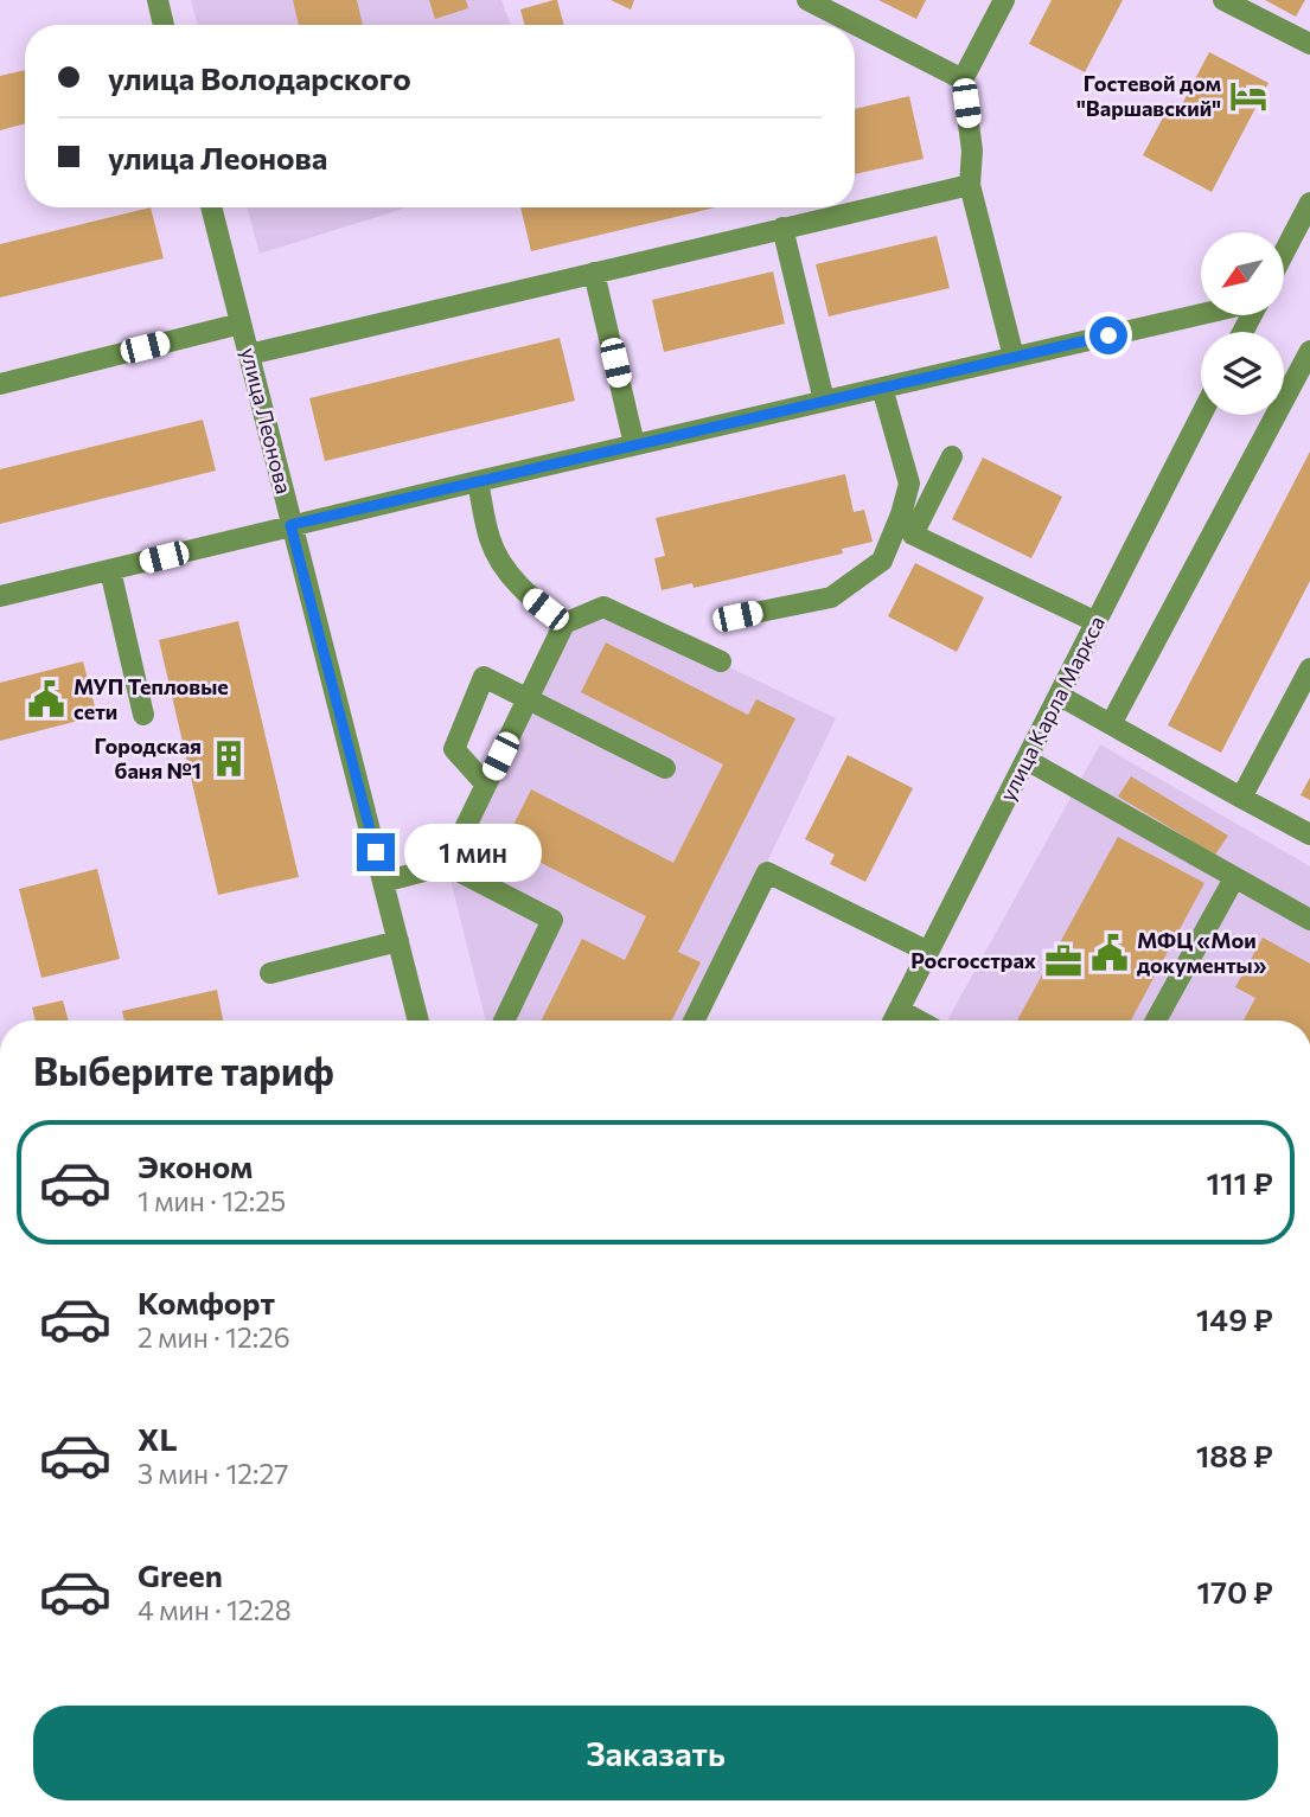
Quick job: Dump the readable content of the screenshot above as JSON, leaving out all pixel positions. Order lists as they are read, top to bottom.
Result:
{
  "streets": {
    "street": ["улица Леонова", "улица Карла Маркса"]
  },
  "places": {
    "hotel": ["Гостевой дом \"Варшавский\""],
    "public building": ["МУП Тепловые сети", "МФЦ «Мои документы»"],
    "building": ["Городская баня №1"],
    "office": ["Росгосстрах"]
  },
  "north": "bottom left",
  "page": {
    "banner": ["улица Володарского", "улица Леонова"],
    "bubble": "1 мин",
    "heading": "Выберите тариф",
    "list": [
      {
        "name": "Эконом",
        "note": "1 мин · 12:25",
        "value": "111 ₽"
      },
      {
        "name": "Комфорт",
        "note": "2 мин · 12:26",
        "value": "149 ₽"
      },
      {
        "name": "XL",
        "note": "3 мин · 12:27",
        "value": "188 ₽"
      },
      {
        "name": "Green",
        "note": "4 мин · 12:28",
        "value": "170 ₽"
      }
    ],
    "buttons": "Заказать"
  }
}
